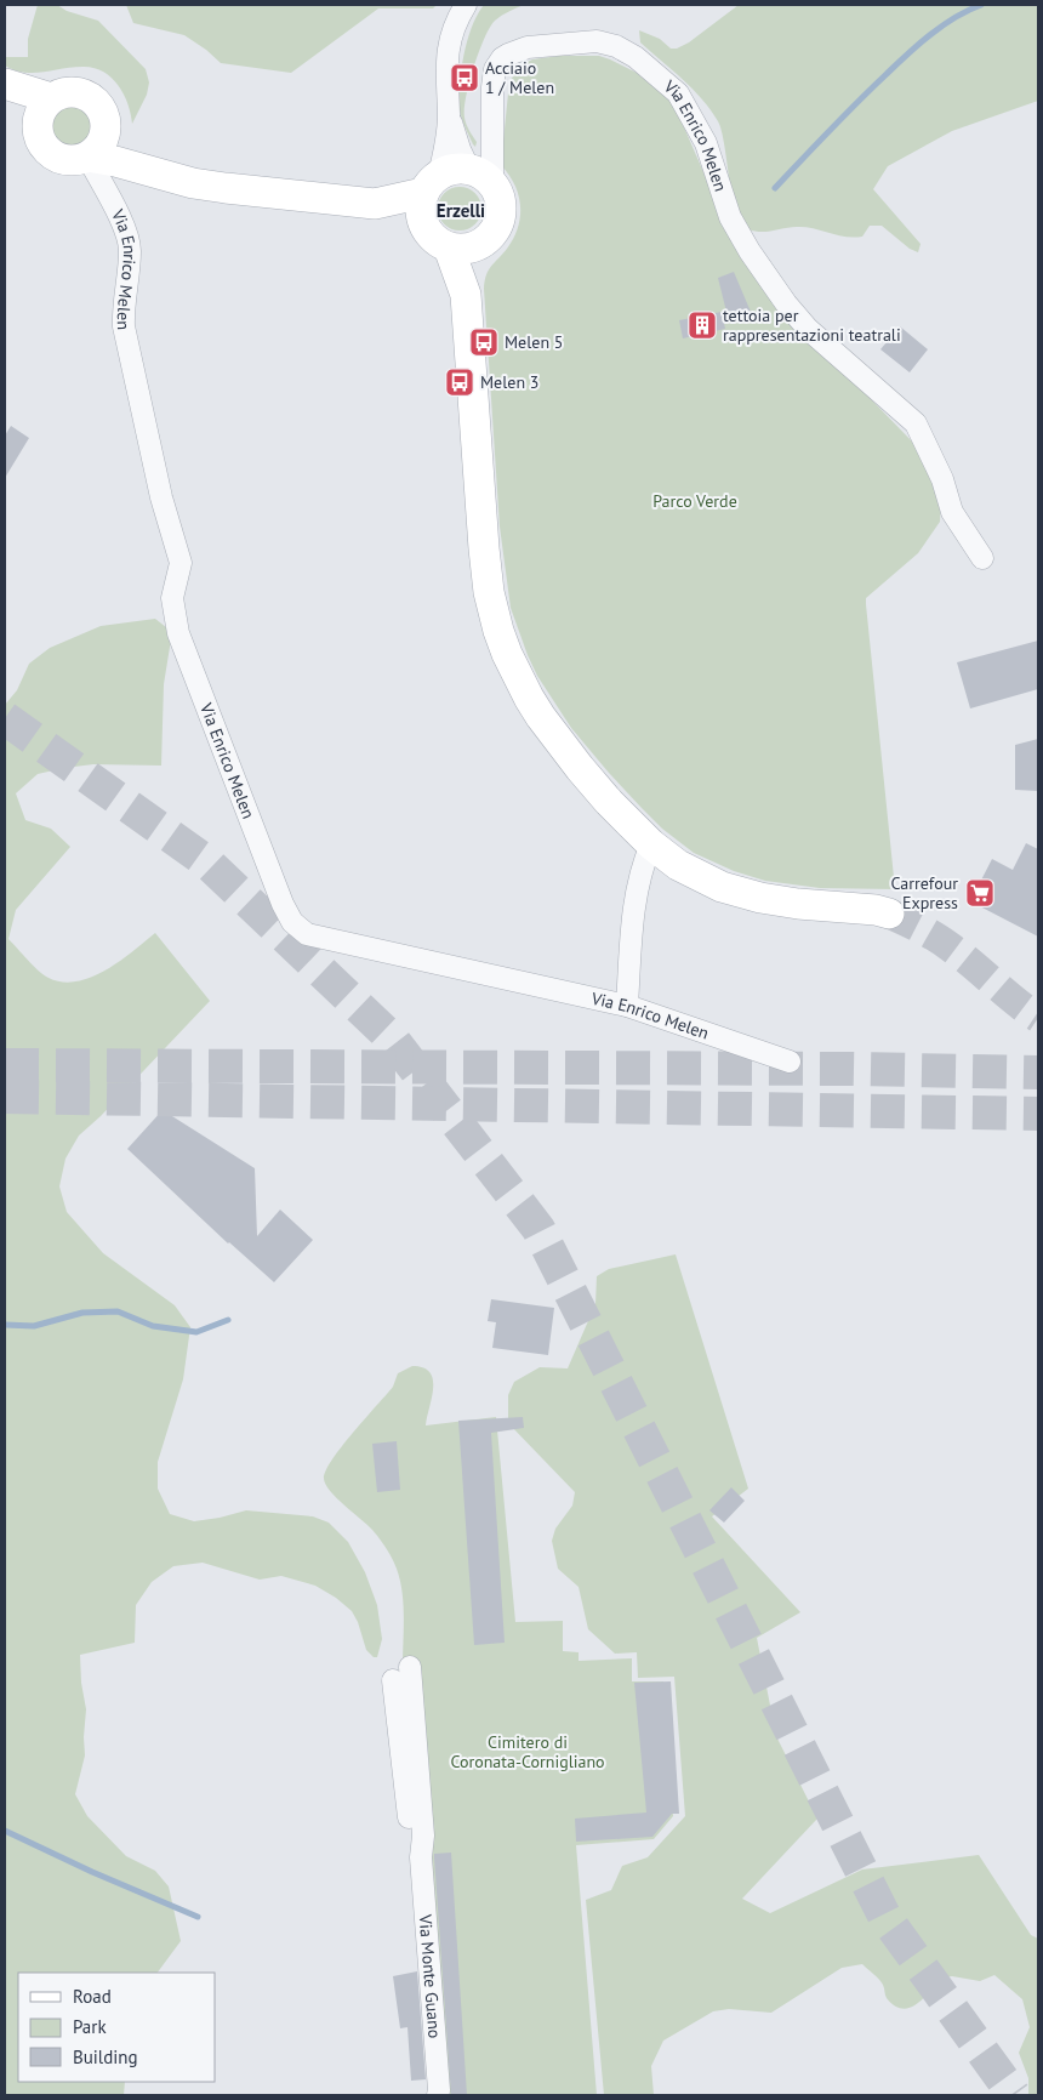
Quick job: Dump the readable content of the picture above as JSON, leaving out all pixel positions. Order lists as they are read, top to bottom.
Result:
{
  "streets": {
    "street": ["Via Enrico Melen", "Via Monte Guano"]
  },
  "districts": ["Erzelli"],
  "parks": ["Parco Verde", "Cimitero di Coronata-Cornigliano"],
  "places": {
    "bus stop": ["Acciaio 1 / Melen", "Melen 5", "Melen 3"],
    "building": ["tettoia per rappresentazioni teatrali"],
    "supermarket": ["Carrefour Express"]
  },
  "legend": ["Road", "Park", "Building"]
}
